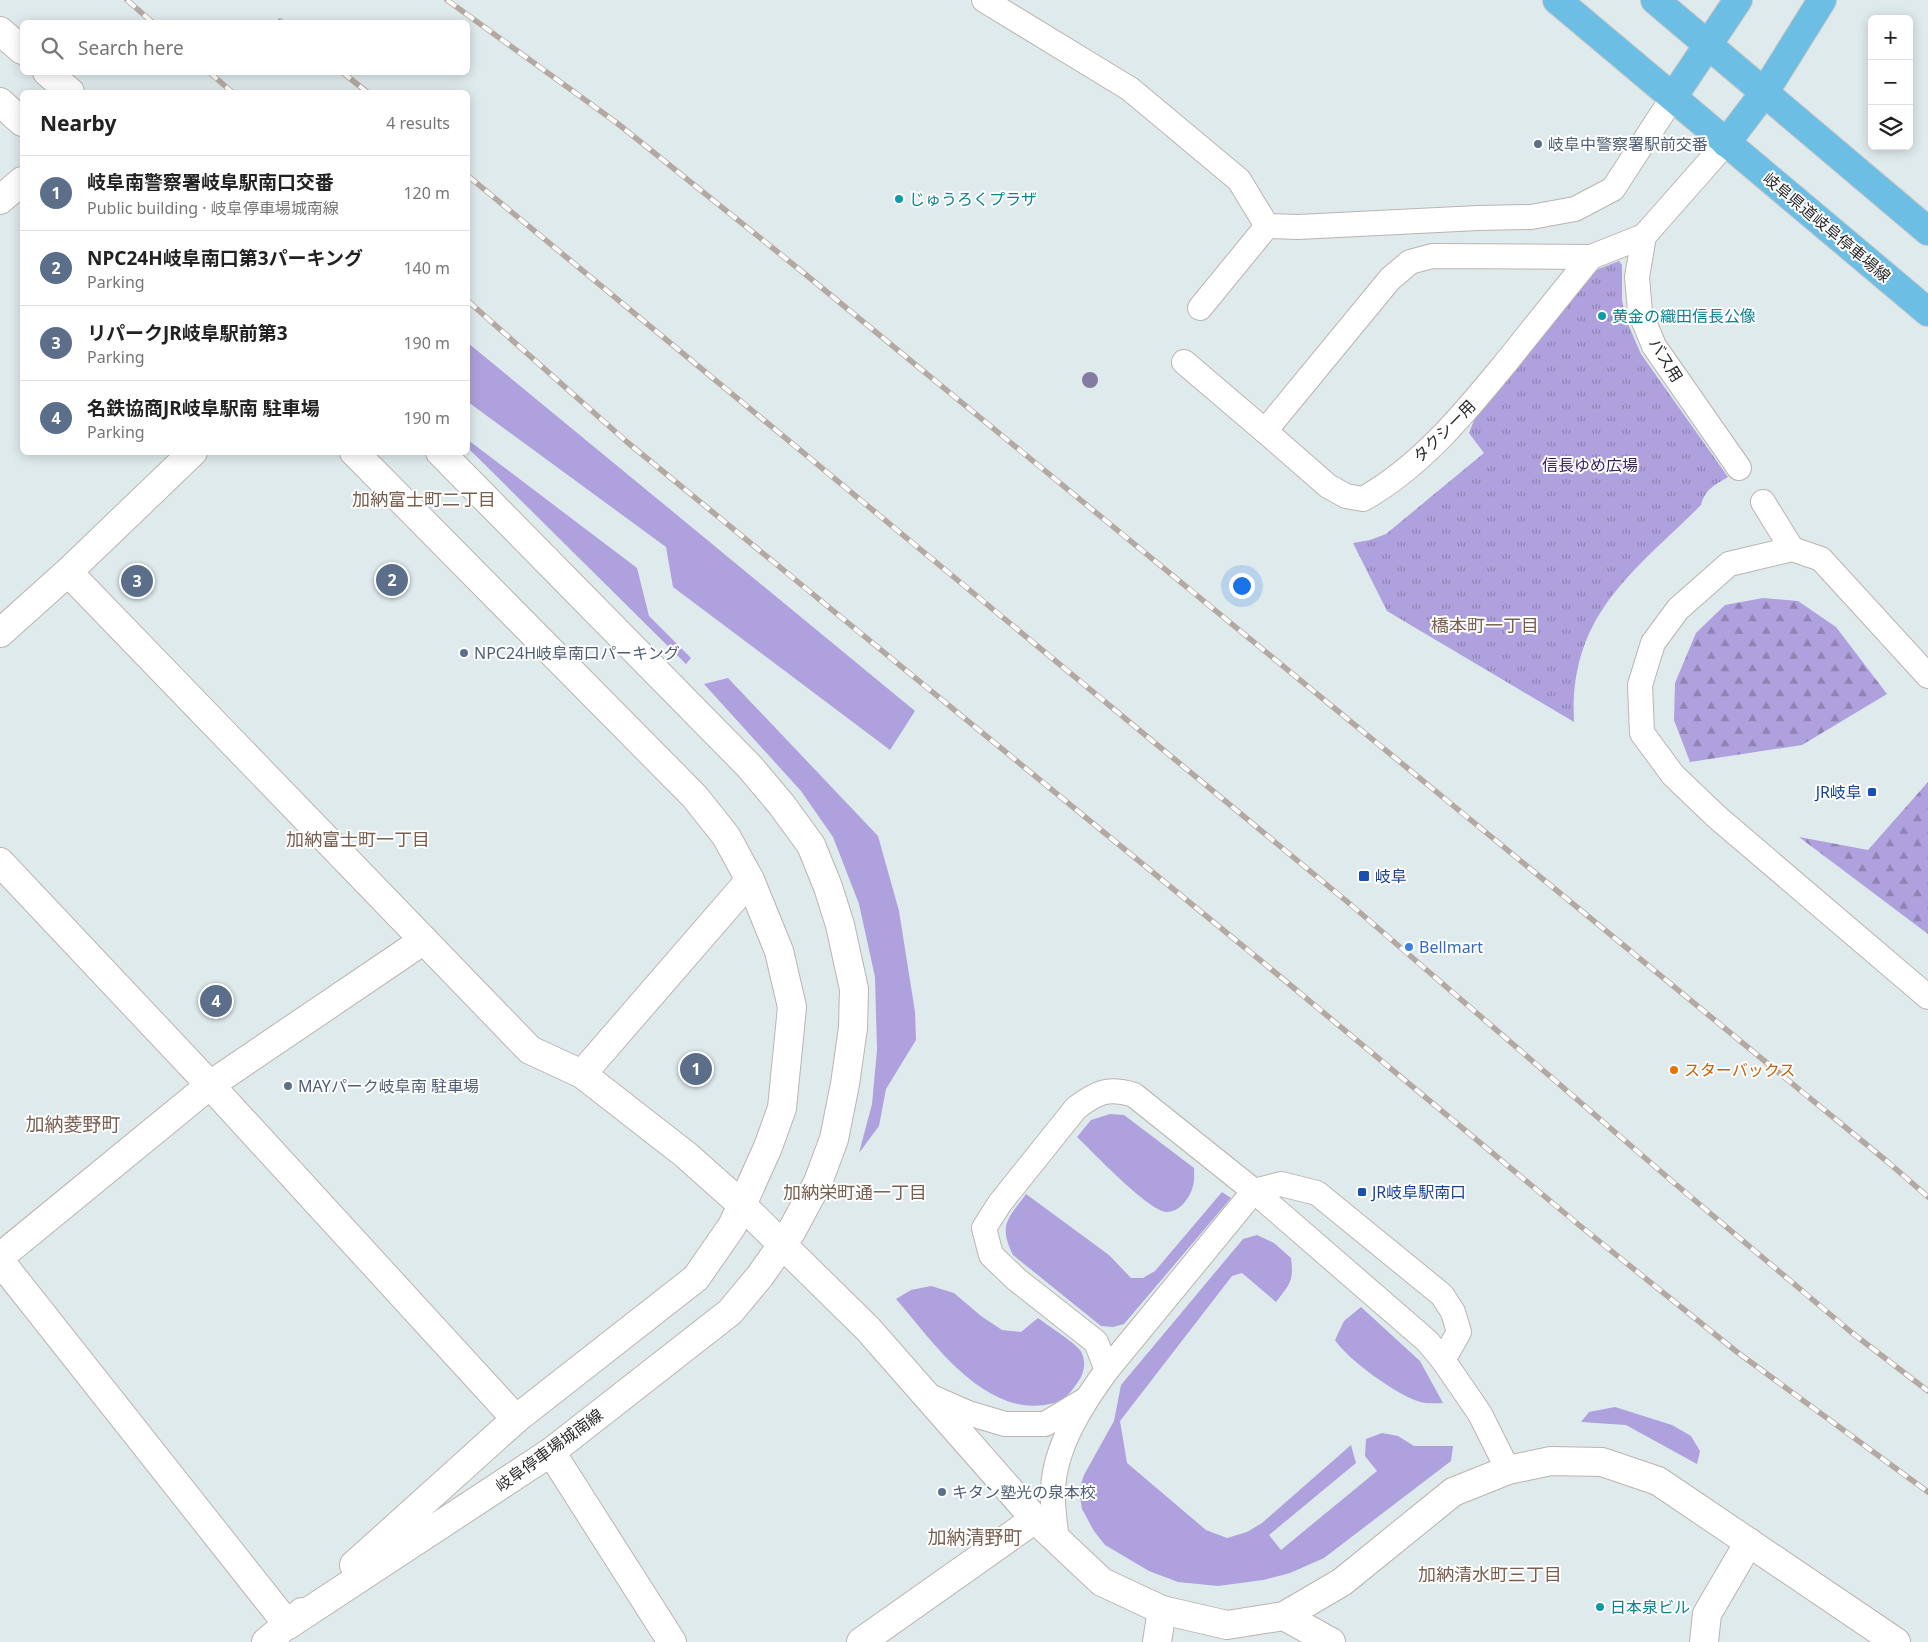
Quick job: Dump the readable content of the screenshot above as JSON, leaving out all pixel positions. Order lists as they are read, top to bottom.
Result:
{
  "streets": {
    "main road": ["岐阜県道岐阜停車場線"],
    "street": ["岐阜停車場城南線"],
    "lane": ["バス用", "タクシー用"]
  },
  "districts": [
    "加納富士町二丁目",
    "橋本町一丁目",
    "加納富士町一丁目",
    "加納菱野町",
    "加納栄町通一丁目",
    "加納清野町",
    "加納清水町三丁目"
  ],
  "parks": ["信長ゆめ広場"],
  "places": {
    "other": [
      "岐阜中警察署駅前交番",
      "じゅうろくプラザ",
      "黄金の織田信長公像",
      "NPC24H岐阜南口パーキング",
      "Bellmart",
      "スターバックス",
      "MAYパーク岐阜南 駐車場",
      "キタン塾光の泉本校",
      "日本泉ビル"
    ],
    "transit": ["JR岐阜", "岐阜", "JR岐阜駅南口"]
  },
  "page": {
    "map_buttons": ["+", "−"],
    "search": "Search here",
    "heading": ["Nearby", "4 results"],
    "list": [
      {
        "mark": "1",
        "name": "岐阜南警察署岐阜駅南口交番",
        "note": "Public building · 岐阜停車場城南線",
        "value": "120 m"
      },
      {
        "mark": "2",
        "name": "NPC24H岐阜南口第3パーキング",
        "note": "Parking",
        "value": "140 m"
      },
      {
        "mark": "3",
        "name": "リパークJR岐阜駅前第3",
        "note": "Parking",
        "value": "190 m"
      },
      {
        "mark": "4",
        "name": "名鉄協商JR岐阜駅南 駐車場",
        "note": "Parking",
        "value": "190 m"
      }
    ],
    "pins": [
      "2",
      "3",
      "4",
      "1"
    ]
  }
}
